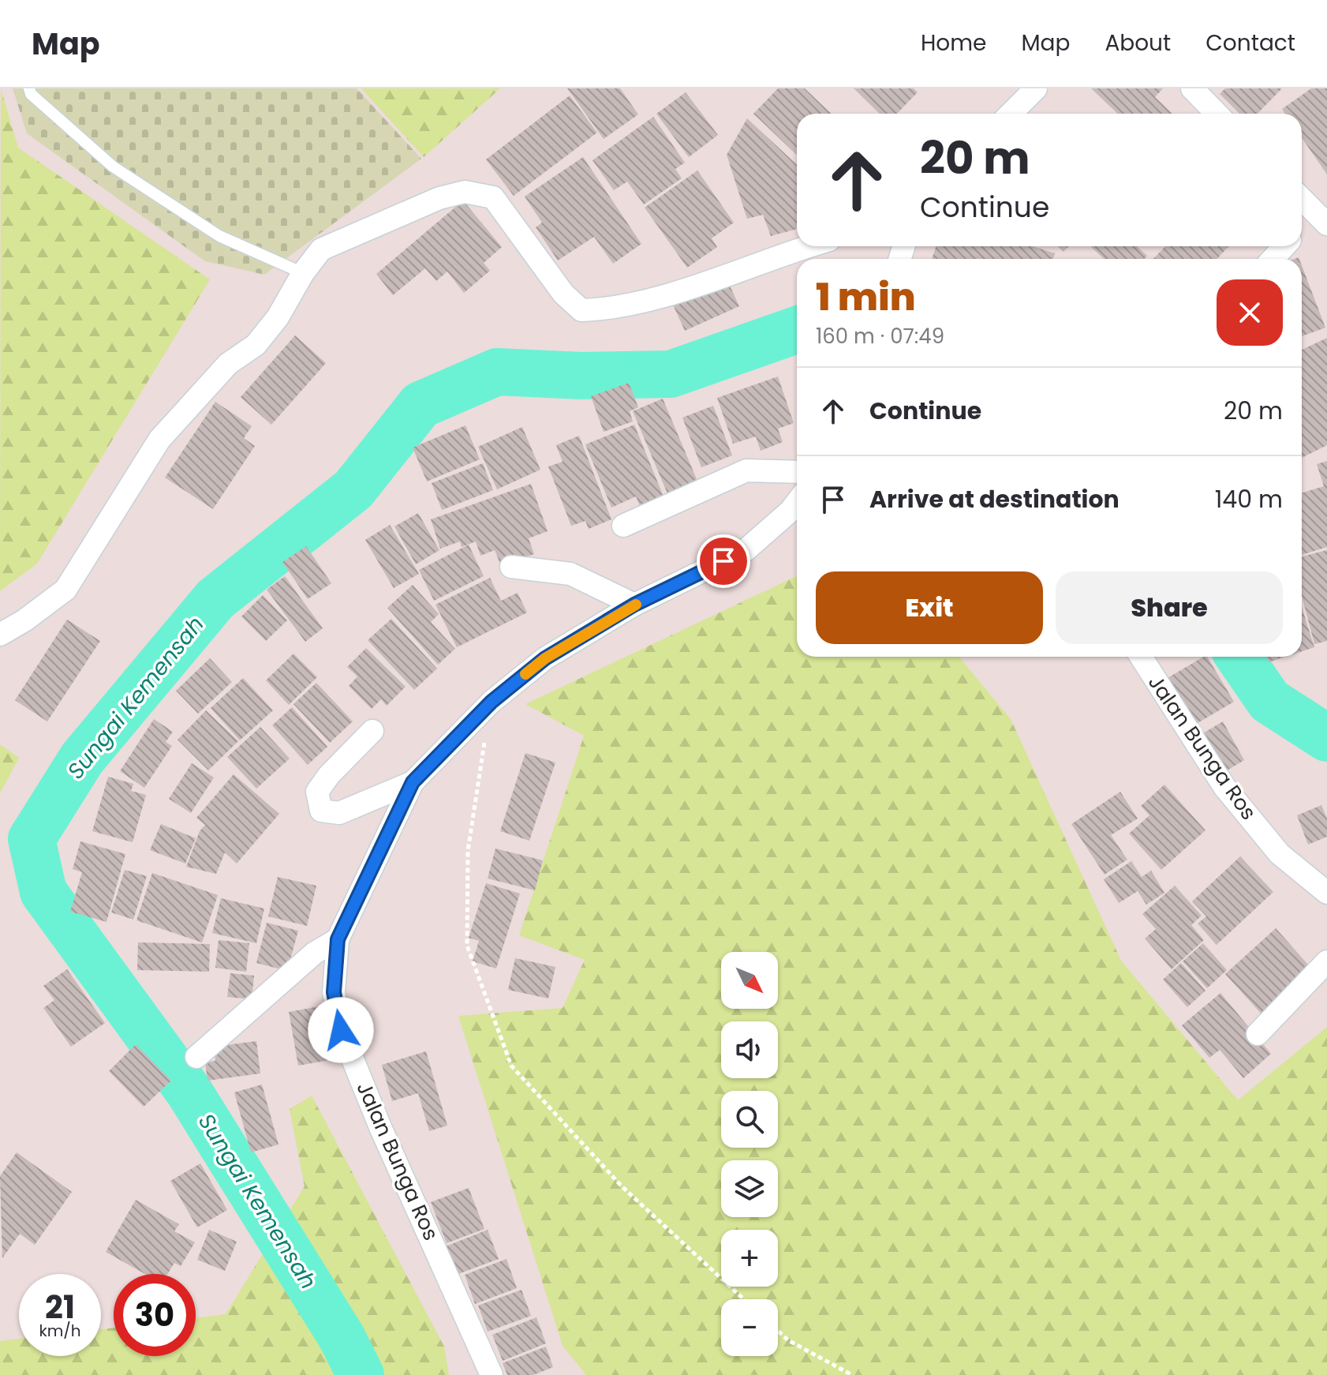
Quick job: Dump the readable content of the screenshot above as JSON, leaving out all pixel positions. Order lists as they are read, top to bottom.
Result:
{
  "streets": {
    "street": ["Jalan Bunga Ros"]
  },
  "water": ["Sungai Kemensah"],
  "north": "bottom right",
  "page": {
    "header": "Map",
    "nav": [
      "Home",
      "Map",
      "About",
      "Contact"
    ],
    "turn": ["20 m", "Continue"],
    "heading": ["1 min", "160 m · 07:49"],
    "list": [
      {
        "name": "Continue",
        "value": "20 m"
      },
      {
        "name": "Arrive at destination",
        "value": "140 m"
      }
    ],
    "buttons": ["Exit", "Share"],
    "map_buttons": ["+", "−"],
    "speed": "21 km/h",
    "limit": "30"
  }
}
